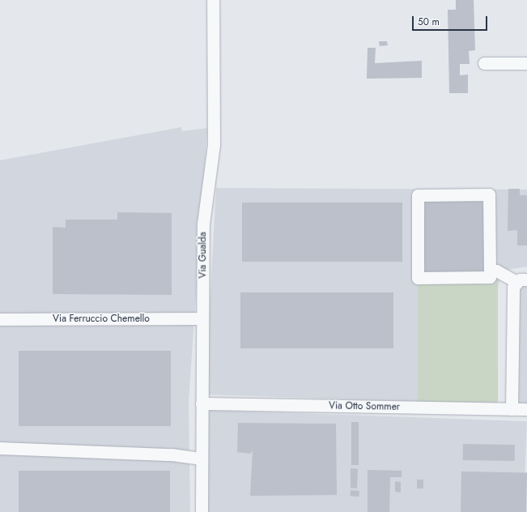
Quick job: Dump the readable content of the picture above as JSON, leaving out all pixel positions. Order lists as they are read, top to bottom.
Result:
{
  "streets": {
    "street": ["Via Gualda", "Via Ferruccio Chemello", "Via Otto Sommer"]
  },
  "crossings": [
    ["Via Gualda", "Via Ferruccio Chemello"],
    ["Via Gualda", "Via Otto Sommer"]
  ],
  "scale_bar": "50 m"
}
